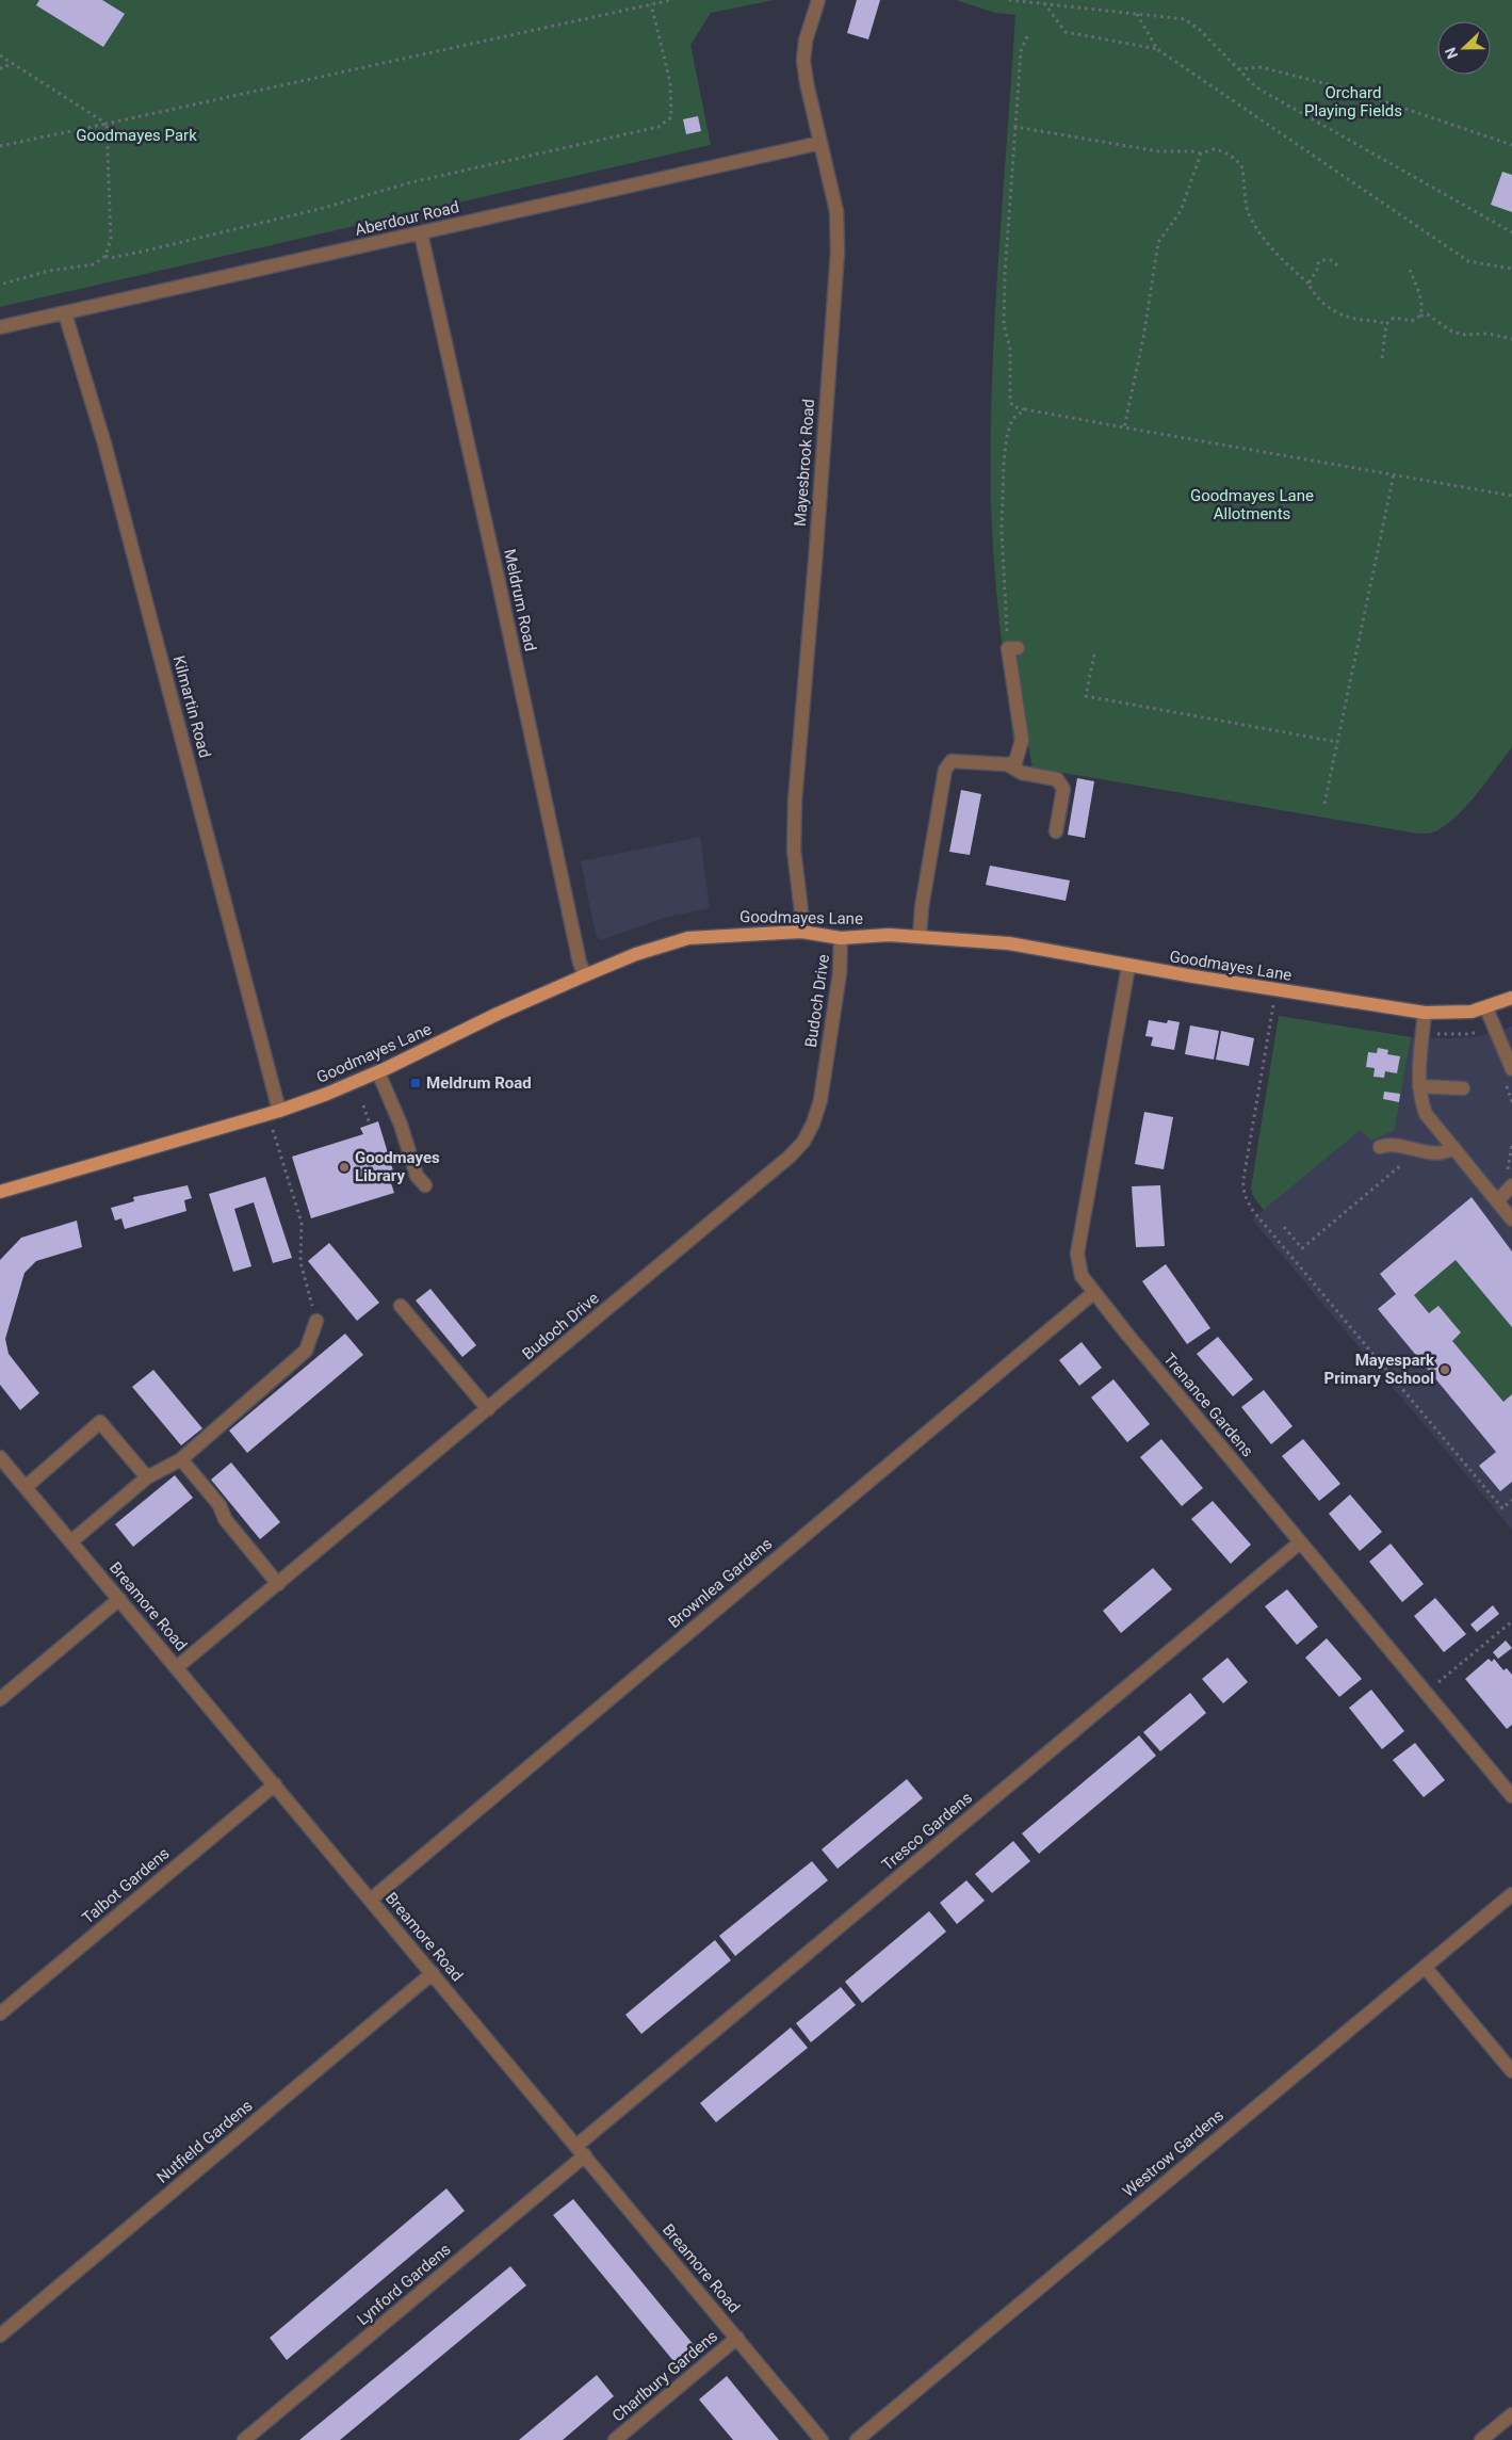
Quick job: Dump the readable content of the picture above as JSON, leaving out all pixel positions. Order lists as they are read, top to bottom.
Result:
{
  "streets": {
    "main road": ["Goodmayes Lane"],
    "street": [
      "Aberdour Road",
      "Mayesbrook Road",
      "Meldrum Road",
      "Kilmartin Road",
      "Budoch Drive",
      "Trenance Gardens",
      "Brownlea Gardens",
      "Breamore Road",
      "Tresco Gardens",
      "Talbot Gardens",
      "Nutfield Gardens",
      "Westrow Gardens",
      "Lynford Gardens",
      "Charlbury Gardens"
    ]
  },
  "crossings": [
    ["Aberdour Road", "Mayesbrook Road"],
    ["Aberdour Road", "Meldrum Road"],
    ["Aberdour Road", "Kilmartin Road"],
    ["Mayesbrook Road", "Goodmayes Lane"],
    ["Meldrum Road", "Goodmayes Lane"],
    ["Kilmartin Road", "Goodmayes Lane"],
    ["Goodmayes Lane", "Budoch Drive"],
    ["Goodmayes Lane", "Trenance Gardens"],
    ["Budoch Drive", "Breamore Road"],
    ["Trenance Gardens", "Brownlea Gardens"],
    ["Trenance Gardens", "Tresco Gardens"],
    ["Brownlea Gardens", "Breamore Road"],
    ["Breamore Road", "Tresco Gardens"],
    ["Breamore Road", "Talbot Gardens"],
    ["Breamore Road", "Nutfield Gardens"],
    ["Breamore Road", "Lynford Gardens"],
    ["Breamore Road", "Charlbury Gardens"],
    ["Tresco Gardens", "Lynford Gardens"]
  ],
  "parks": ["Orchard Playing Fields", "Goodmayes Park", "Goodmayes Lane Allotments"],
  "places": {
    "transit": ["Meldrum Road"],
    "other": ["Goodmayes Library", "Mayespark Primary School"]
  },
  "north": "left"
}
